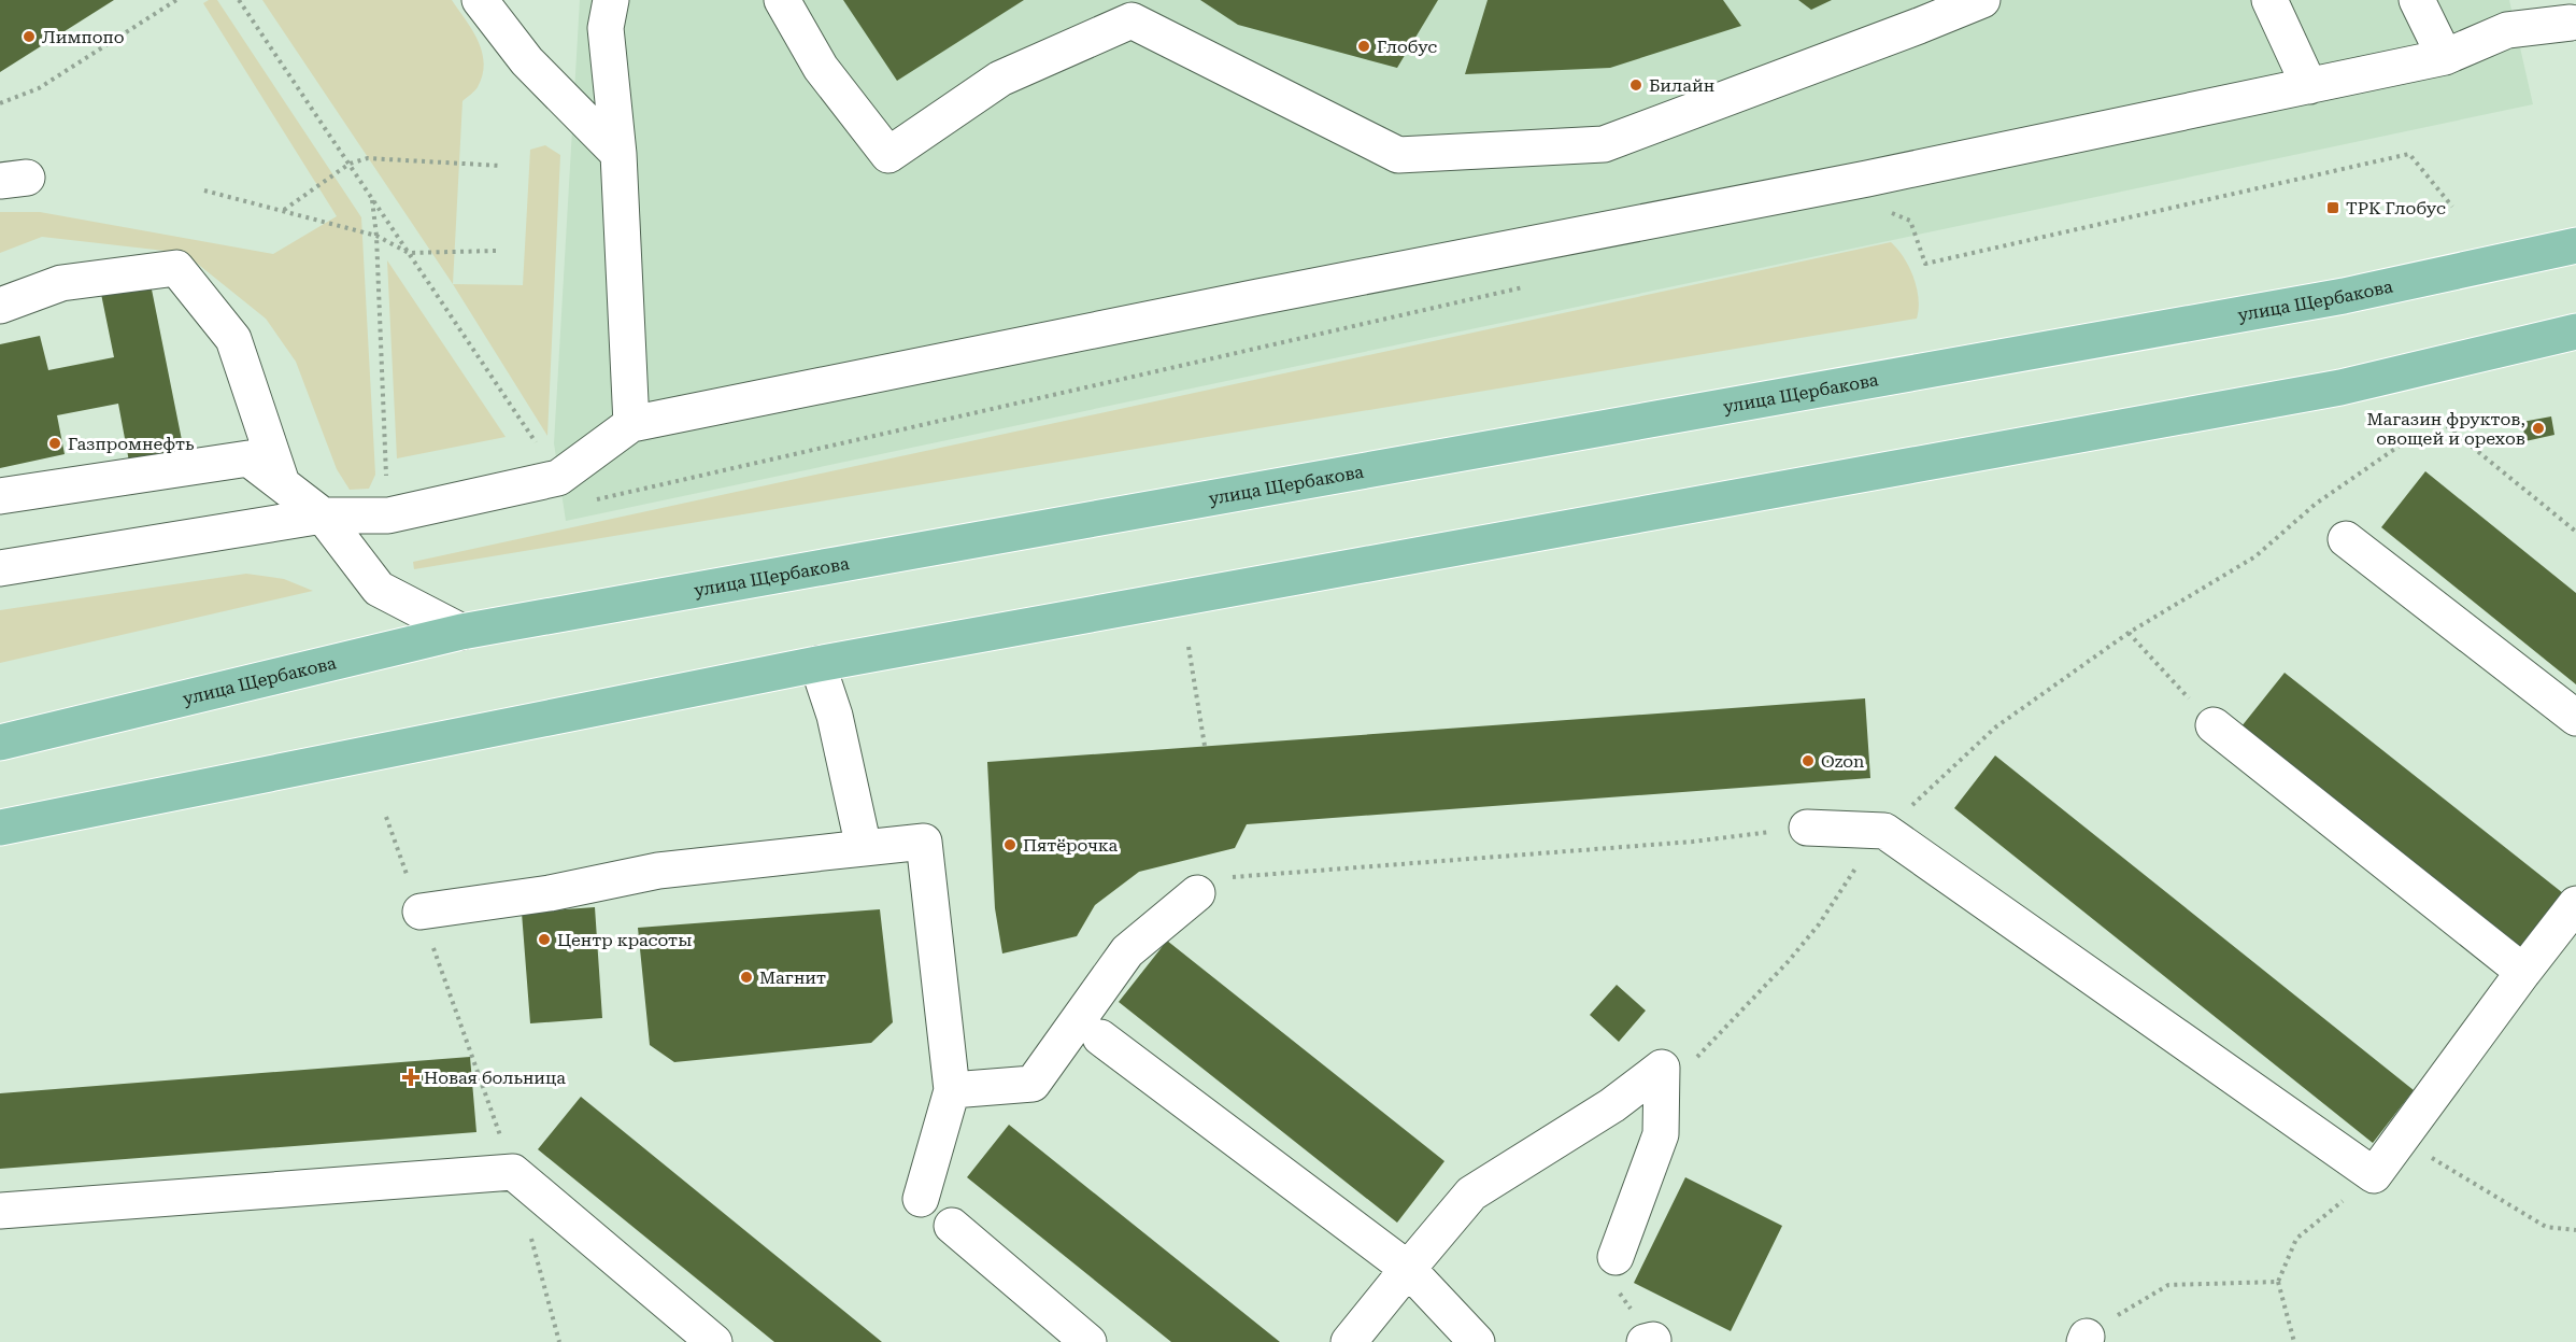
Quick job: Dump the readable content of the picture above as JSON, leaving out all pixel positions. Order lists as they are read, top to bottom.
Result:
{
  "streets": {
    "main road": ["улица Щербакова"]
  },
  "places": {
    "other": [
      "Лимпопо",
      "Глобус",
      "Билайн",
      "Магазин фруктов, овощей и орехов",
      "Газпромнефть",
      "Ozon",
      "Пятёрочка",
      "Центр красоты",
      "Магнит"
    ],
    "transit": ["ТРК Глобус"],
    "health": ["Новая больница"]
  }
}
